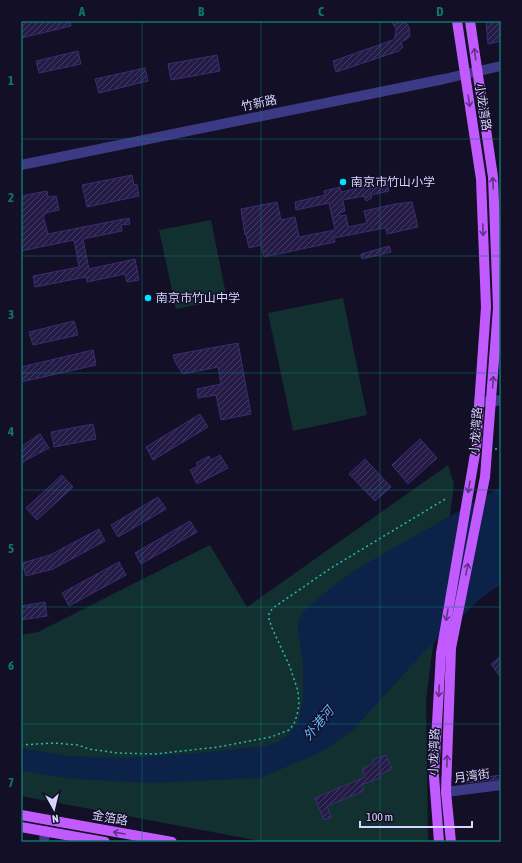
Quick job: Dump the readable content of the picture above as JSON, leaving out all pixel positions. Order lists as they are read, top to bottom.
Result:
{
  "streets": {
    "main road": ["小龙湾路", "金箔路"],
    "street": ["竹新路", "月湾街"]
  },
  "crossings": [
    ["竹新路", "小龙湾路"],
    ["小龙湾路", "月湾街"]
  ],
  "water": ["外港河"],
  "places": ["南京市竹山小学", "南京市竹山中学"],
  "scale_bar": "100 m",
  "north": "bottom",
  "grid": {
    "columns": [
      "A",
      "B",
      "C",
      "D"
    ],
    "rows": [
      "1",
      "2",
      "3",
      "4",
      "5",
      "6",
      "7"
    ]
  }
}
